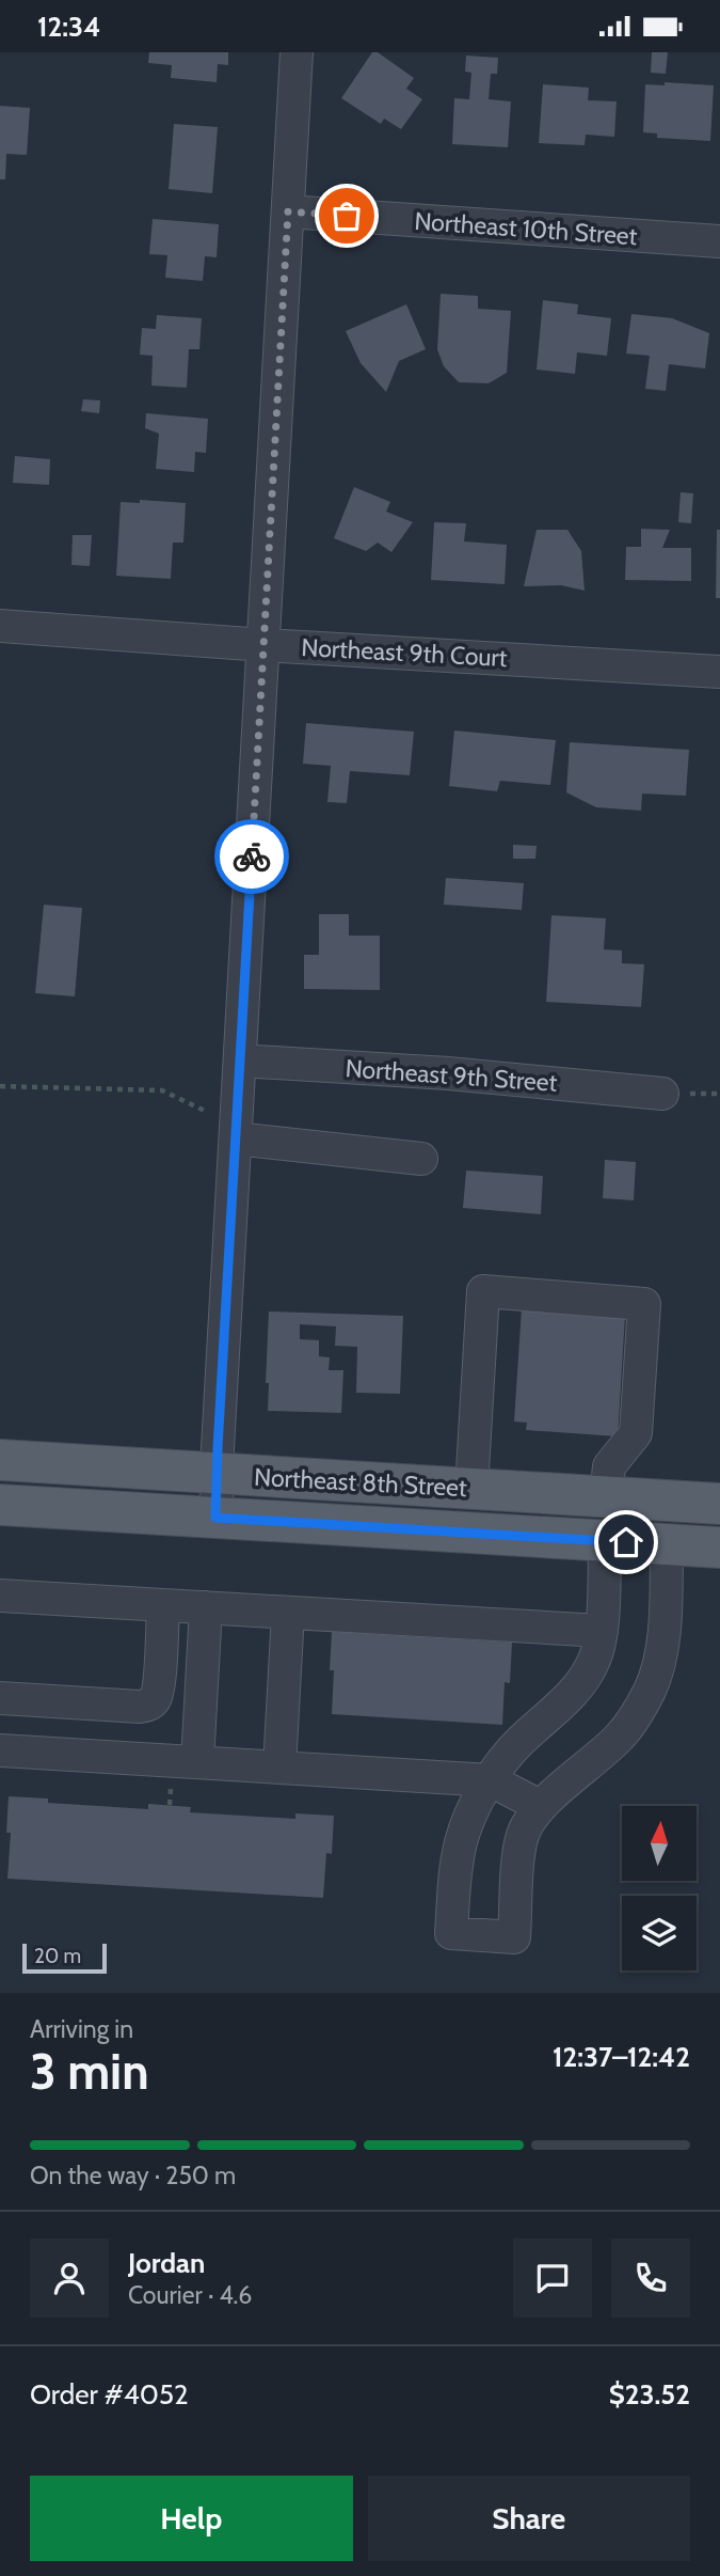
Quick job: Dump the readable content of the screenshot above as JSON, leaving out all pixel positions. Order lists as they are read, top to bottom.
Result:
{
  "streets": {
    "main road": ["Northeast 8th Street"],
    "street": ["Northeast 10th Street", "Northeast 9th Court", "Northeast 9th Street"]
  },
  "scale_bar": "20 m",
  "north": "top",
  "page": {
    "status": "12:34",
    "scale": "20 m",
    "heading": ["3 min", "Arriving in", "12:37–12:42"],
    "panel": [
      "Jordan",
      "Courier · 4.6",
      "Order #4052",
      "$23.52"
    ],
    "bar": "On the way · 250 m",
    "buttons": ["Help", "Share"]
  }
}
